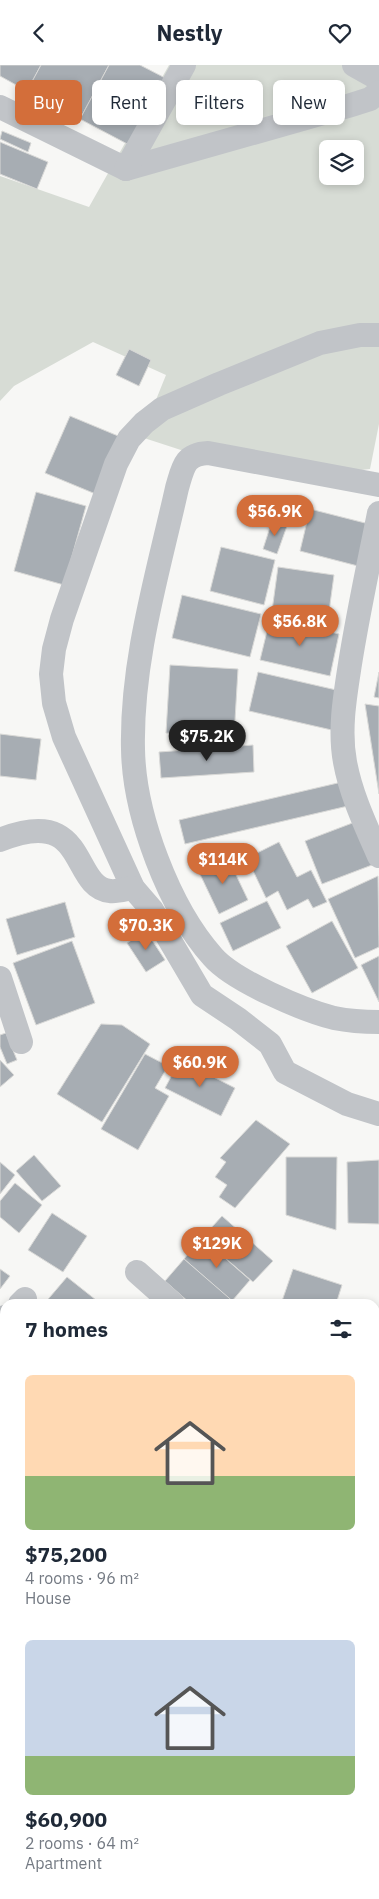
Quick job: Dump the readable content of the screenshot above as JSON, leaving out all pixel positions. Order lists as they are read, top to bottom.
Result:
{
  "page": {
    "header": "Nestly",
    "chip": [
      "Buy",
      "Rent",
      "Filters",
      "New"
    ],
    "price": [
      "$56.9K",
      "$56.8K",
      "$75.2K",
      "$114K",
      "$70.3K",
      "$60.9K",
      "$129K"
    ],
    "heading": "7 homes",
    "list": [
      {
        "name": "$75,200",
        "note": "4 rooms · 96 m² · House"
      },
      {
        "name": "$60,900",
        "note": "2 rooms · 64 m² · Apartment"
      }
    ]
  }
}
